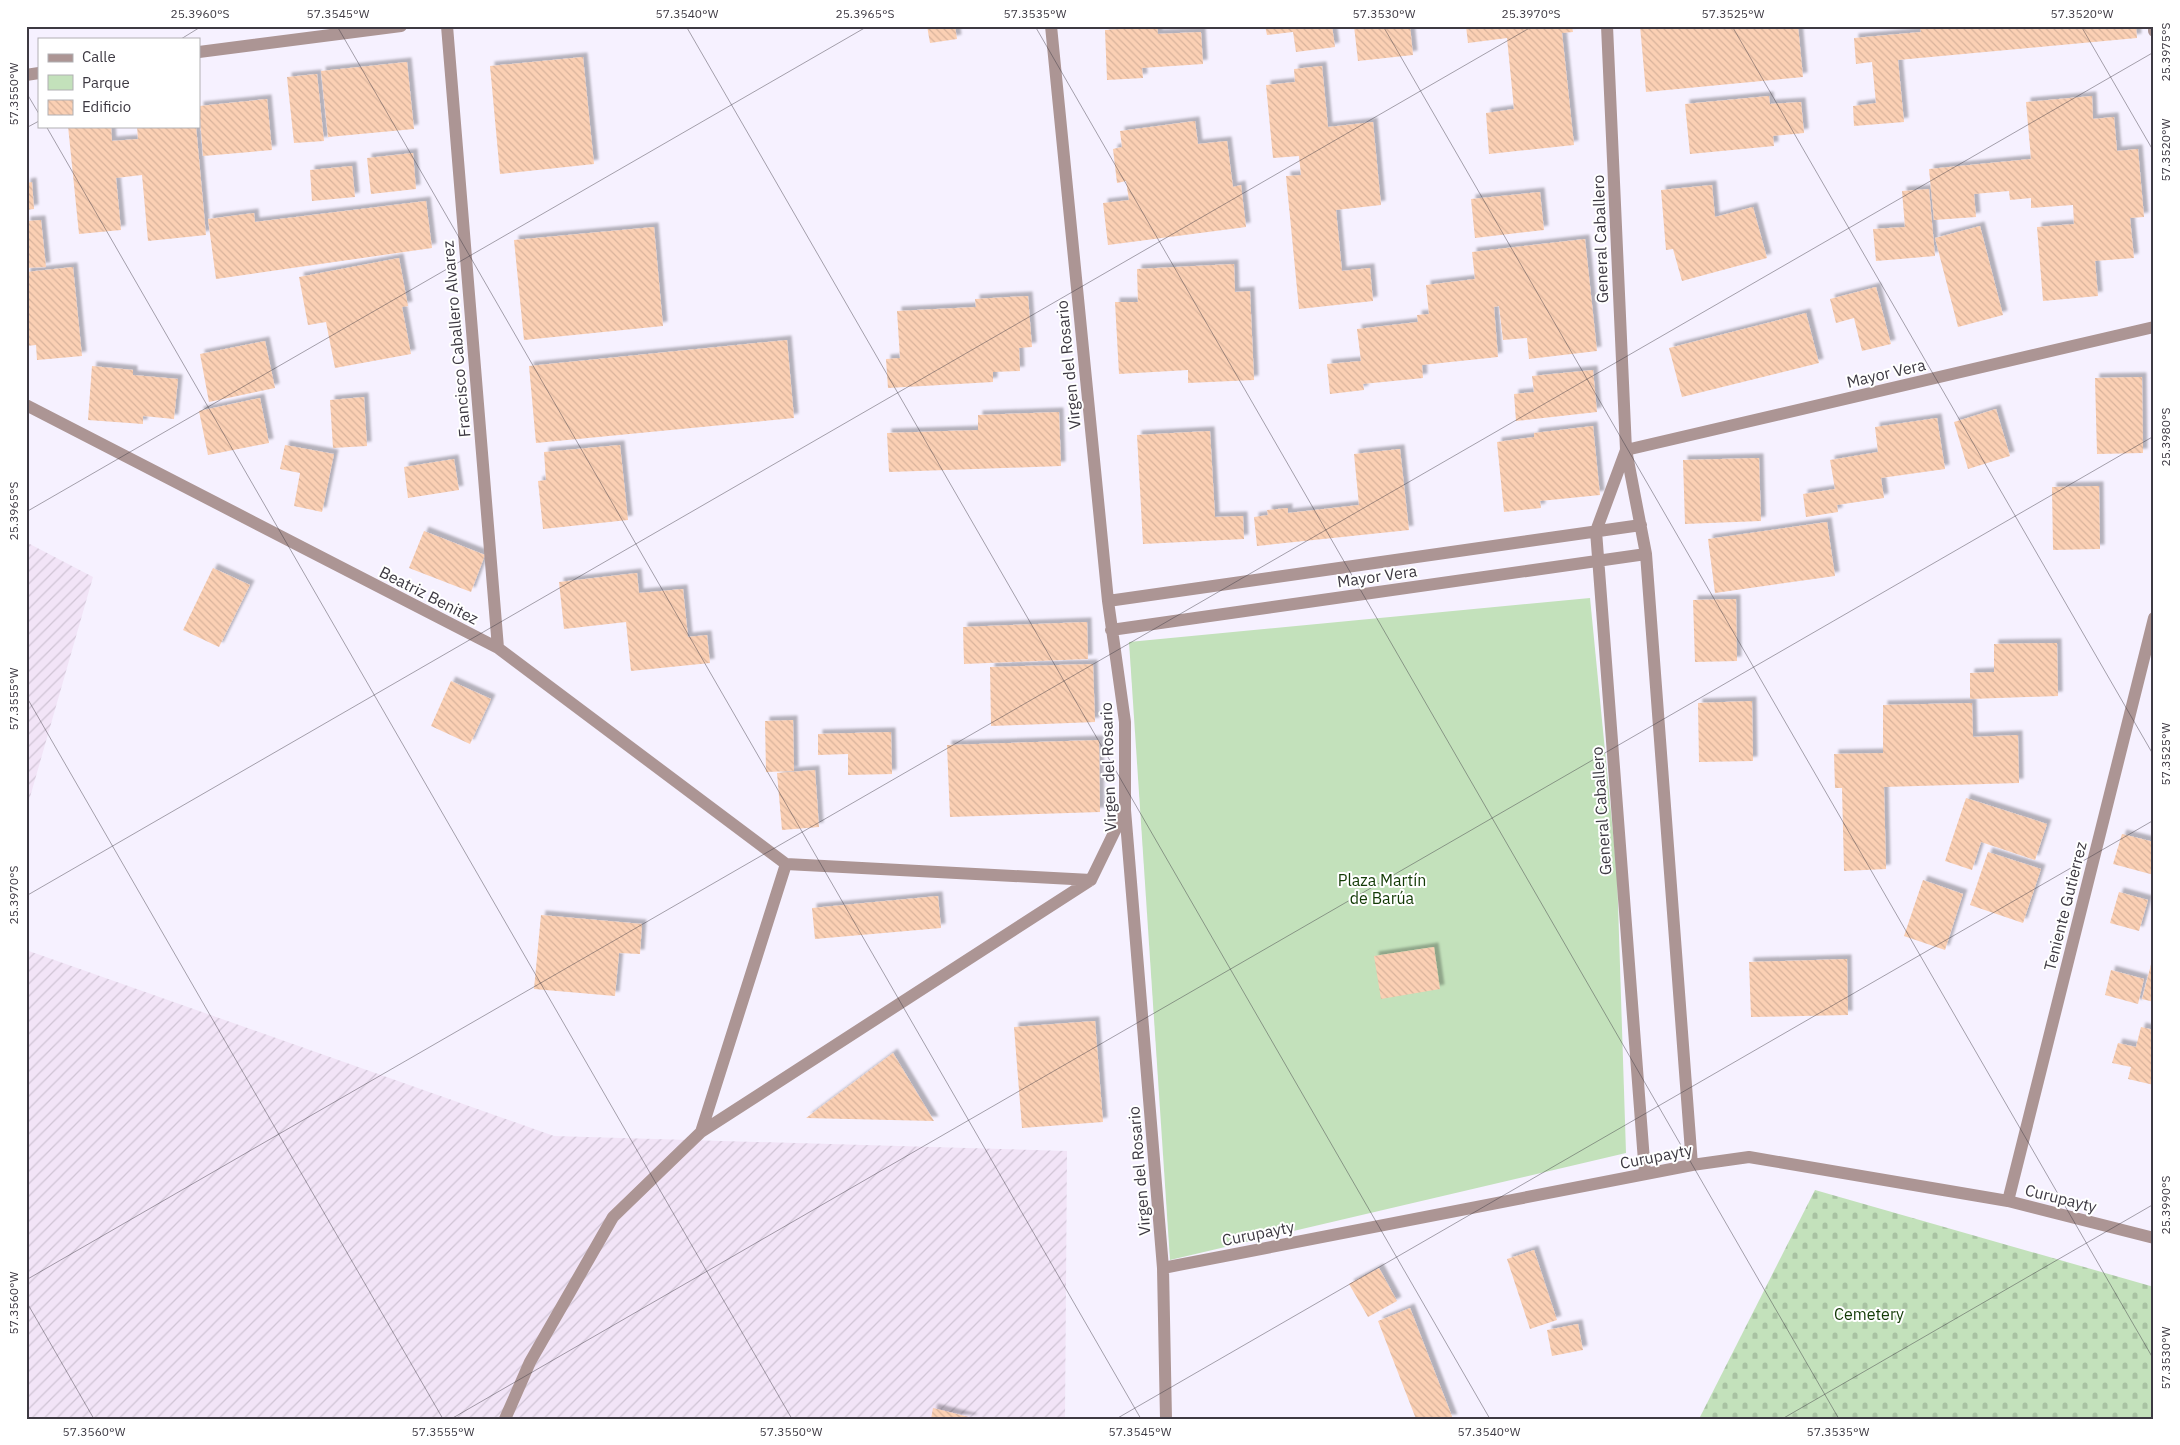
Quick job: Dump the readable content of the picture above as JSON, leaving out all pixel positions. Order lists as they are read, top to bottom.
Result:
{
  "streets": {
    "street": [
      "General Caballero",
      "Francisco Caballero Alvarez",
      "Virgen del Rosario",
      "Mayor Vera",
      "Beatriz Benitez",
      "Teniente Gutierrez",
      "Curupayty"
    ]
  },
  "crossings": [
    ["General Caballero", "Mayor Vera"],
    ["General Caballero", "Curupayty"],
    ["Francisco Caballero Alvarez", "Beatriz Benitez"],
    ["Virgen del Rosario", "Mayor Vera"],
    ["Virgen del Rosario", "Curupayty"],
    ["Teniente Gutierrez", "Curupayty"]
  ],
  "parks": ["Plaza Martín de Barúa", "Cemetery"],
  "legend": ["Calle", "Parque", "Edificio"],
  "coordinates": [
    "25.3960°S",
    "57.3545°W",
    "57.3540°W",
    "25.3965°S",
    "57.3535°W",
    "57.3530°W",
    "25.3970°S",
    "57.3525°W",
    "57.3520°W",
    "25.3975°S",
    "57.3550°W",
    "25.3980°S",
    "57.3555°W",
    "25.3990°S",
    "57.3560°W"
  ]
}
